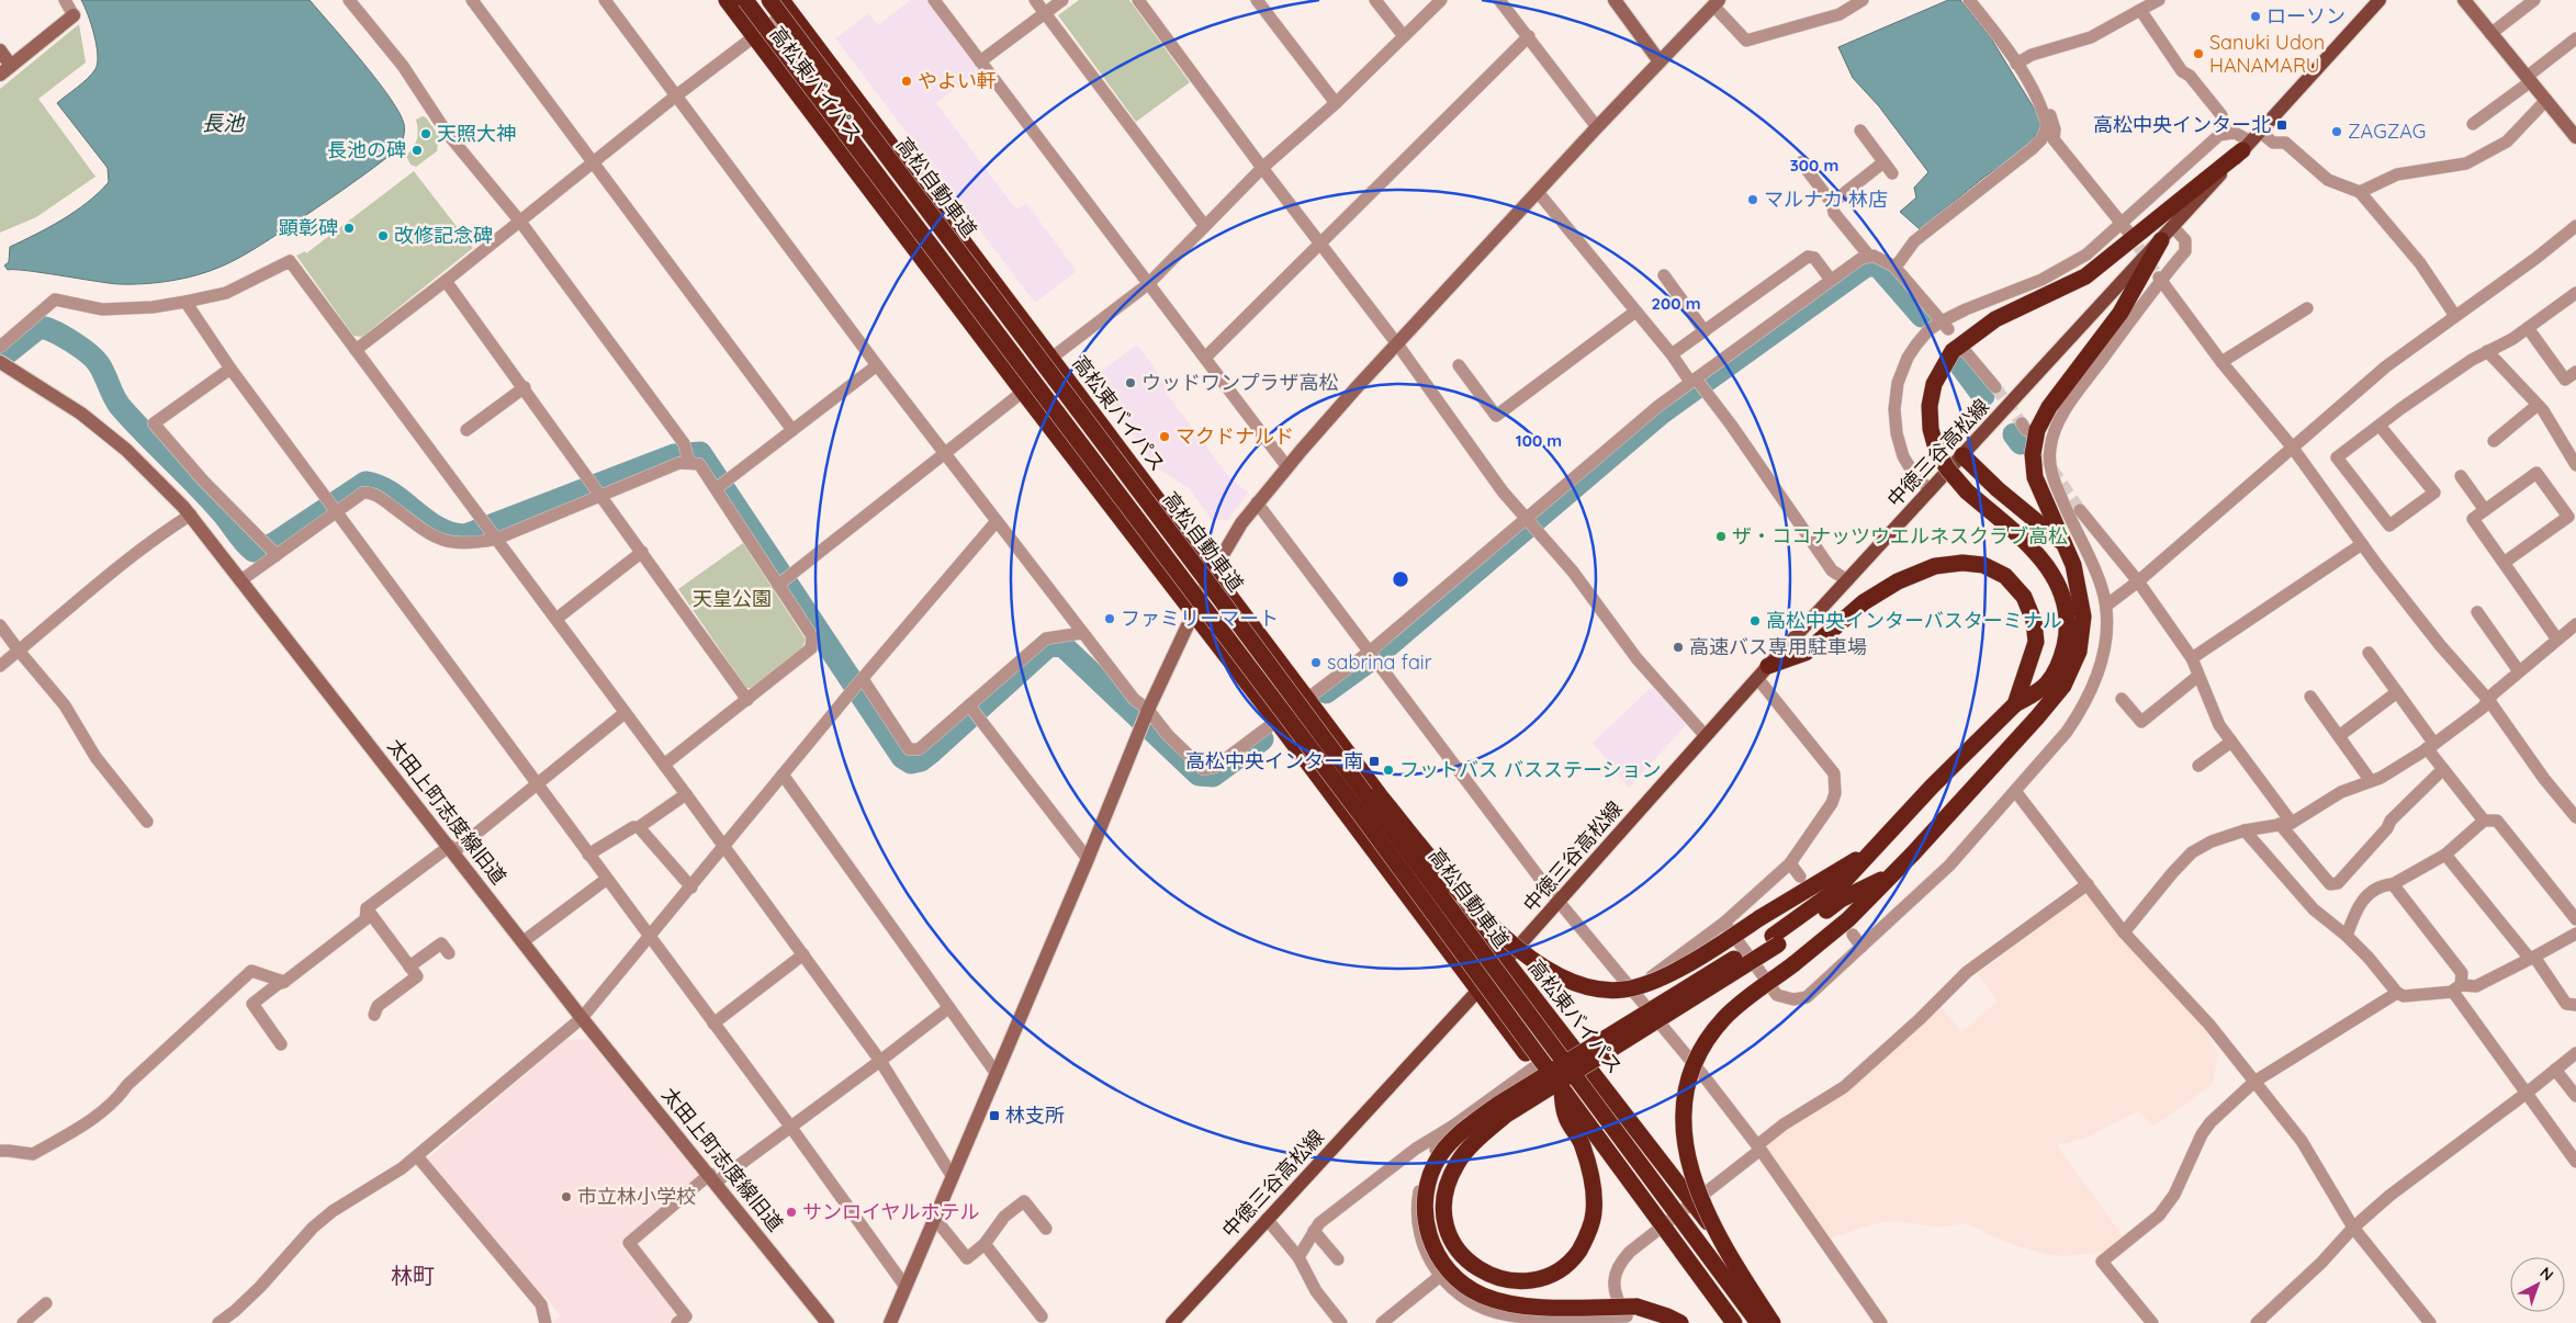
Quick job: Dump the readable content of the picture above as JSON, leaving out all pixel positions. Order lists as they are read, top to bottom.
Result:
{
  "streets": {
    "highway": ["高松東バイパス", "高松自動車道"],
    "main road": ["中徳三谷高松線"],
    "street": ["太田上町志度線旧道"]
  },
  "crossings": [
    ["高松東バイパス", "中徳三谷高松線"]
  ],
  "districts": ["林町"],
  "water": ["長池"],
  "parks": ["天皇公園"],
  "places": {
    "other": [
      "ローソン",
      "Sanuki Udon HANAMARU",
      "やよい軒",
      "ZAGZAG",
      "天照大神",
      "長池の碑",
      "マルナカ 林店",
      "顕彰碑",
      "改修記念碑",
      "ウッドワンプラザ高松",
      "マクドナルド",
      "ザ・ココナッツウエルネスクラブ高松",
      "ファミリーマート",
      "高松中央インターバスターミナル",
      "高速バス専用駐車場",
      "sabrina fair",
      "フットバス バスステーション",
      "市立林小学校",
      "サンロイヤルホテル"
    ],
    "transit": ["高松中央インター北", "高松中央インター南", "林支所"]
  },
  "north": "top right",
  "rings": ["300 m", "200 m", "100 m"]
}
